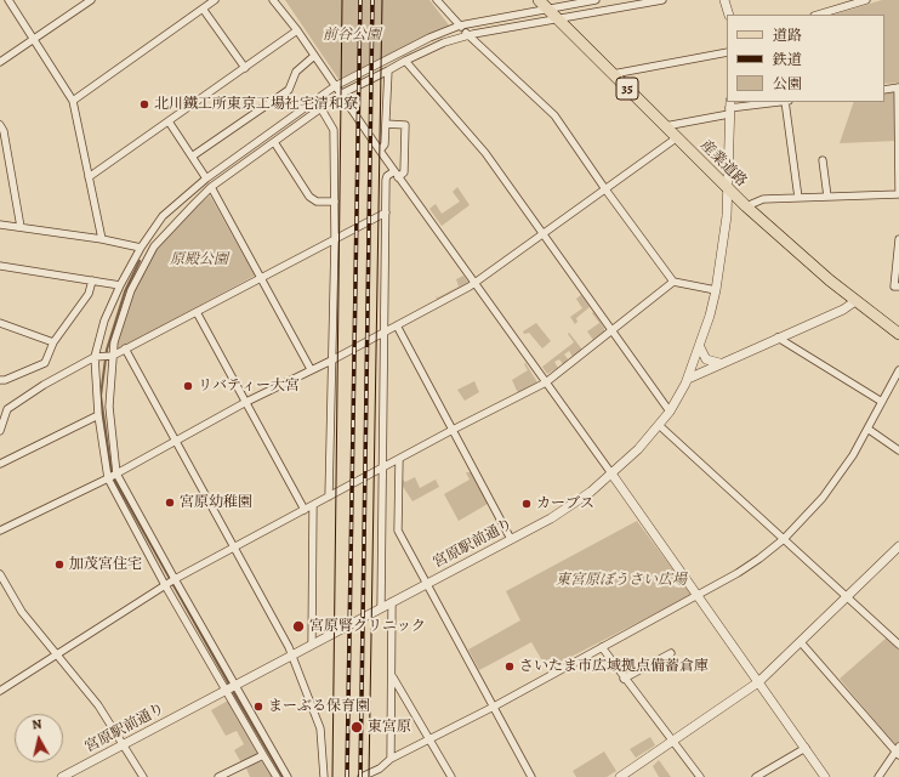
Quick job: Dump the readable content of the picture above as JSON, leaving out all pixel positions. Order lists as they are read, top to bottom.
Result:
{
  "streets": {
    "main road": ["35", "産業道路"],
    "street": ["宮原駅前通り"]
  },
  "crossings": [
    ["産業道路", "宮原駅前通り"]
  ],
  "parks": ["前谷公園", "原殿公園", "東宮原ぼうさい広場"],
  "places": [
    "北川鐵工所東京工場社宅清和寮",
    "リバティー大宮",
    "宮原幼稚園",
    "カーブス",
    "加茂宮住宅",
    "宮原腎クリニック",
    "さいたま市広域拠点備蓄倉庫",
    "まーぶる保育園",
    "東宮原"
  ],
  "legend": ["道路", "鉄道", "公園"],
  "north": "top"
}
